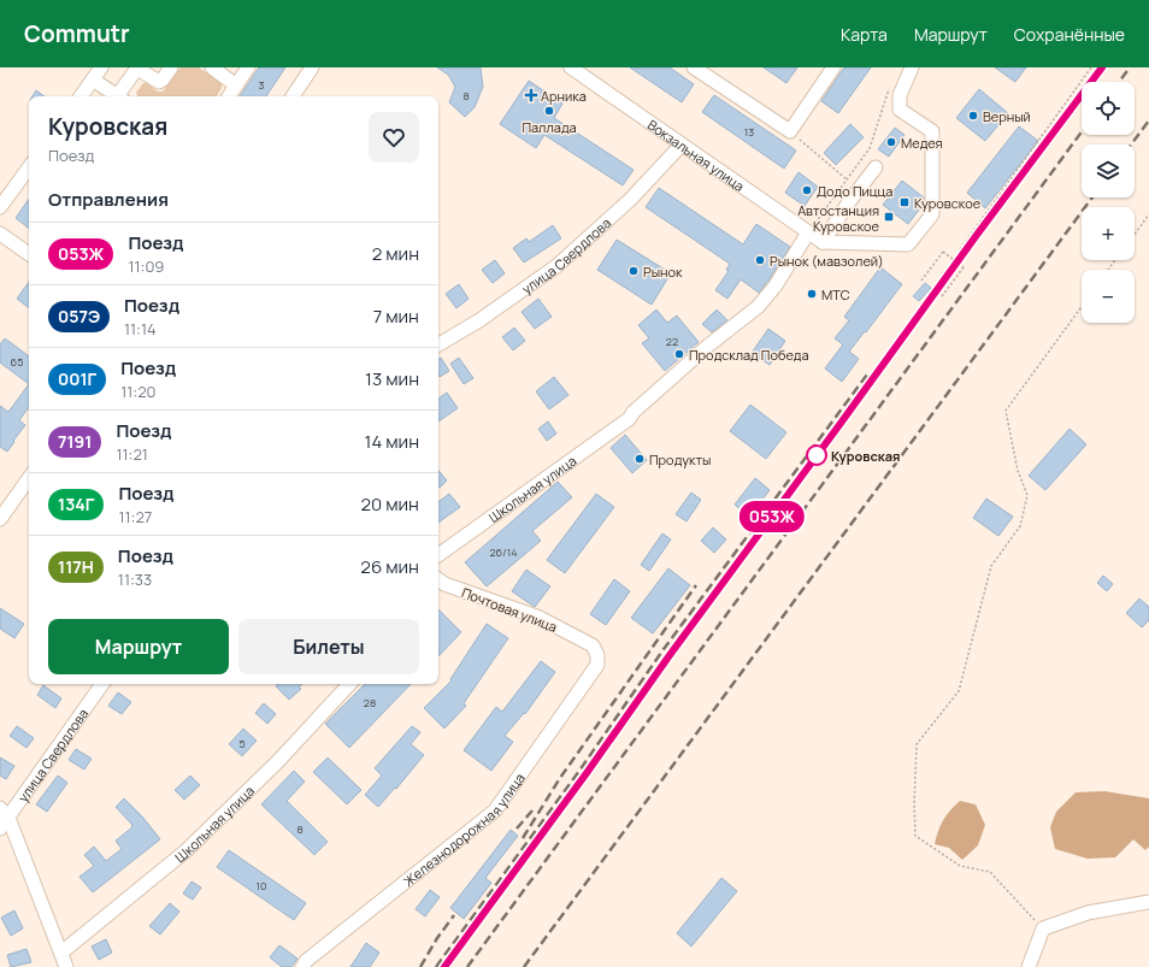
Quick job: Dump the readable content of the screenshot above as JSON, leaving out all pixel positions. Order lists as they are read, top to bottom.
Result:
{
  "streets": {
    "street": [
      "Вокзальная улица",
      "улица Свердлова",
      "Школьная улица",
      "Почтовая улица",
      "Железнодорожная улица"
    ]
  },
  "crossings": [
    ["Вокзальная улица", "улица Свердлова"],
    ["Вокзальная улица", "Школьная улица"],
    ["Почтовая улица", "Железнодорожная улица"]
  ],
  "places": {
    "health": ["Арника"],
    "other": [
      "Паллада",
      "Верный",
      "Медея",
      "Додо Пицца",
      "Рынок (мавзолей)",
      "Рынок",
      "МТС",
      "Продсклад Победа",
      "Куровская",
      "Продукты"
    ],
    "transit": ["Куровское", "Автостанция Куровское"]
  },
  "house_numbers": [
    "3",
    "8",
    "13",
    "22",
    "65",
    "26/14",
    "28",
    "5",
    "8",
    "10"
  ],
  "page": {
    "header": "Commutr",
    "nav": ["Карта", "Маршрут", "Сохранённые"],
    "on_map": "053Ж",
    "map_buttons": ["+", "−"],
    "heading": [
      ["Куровская", "Поезд"],
      "Отправления"
    ],
    "list": [
      {
        "mark": "053Ж",
        "name": "Поезд",
        "note": "11:09",
        "value": "2 мин"
      },
      {
        "mark": "057Э",
        "name": "Поезд",
        "note": "11:14",
        "value": "7 мин"
      },
      {
        "mark": "001Г",
        "name": "Поезд",
        "note": "11:20",
        "value": "13 мин"
      },
      {
        "mark": "7191",
        "name": "Поезд",
        "note": "11:21",
        "value": "14 мин"
      },
      {
        "mark": "134Г",
        "name": "Поезд",
        "note": "11:27",
        "value": "20 мин"
      },
      {
        "mark": "117Н",
        "name": "Поезд",
        "note": "11:33",
        "value": "26 мин"
      }
    ],
    "buttons": ["Маршрут", "Билеты"]
  }
}
